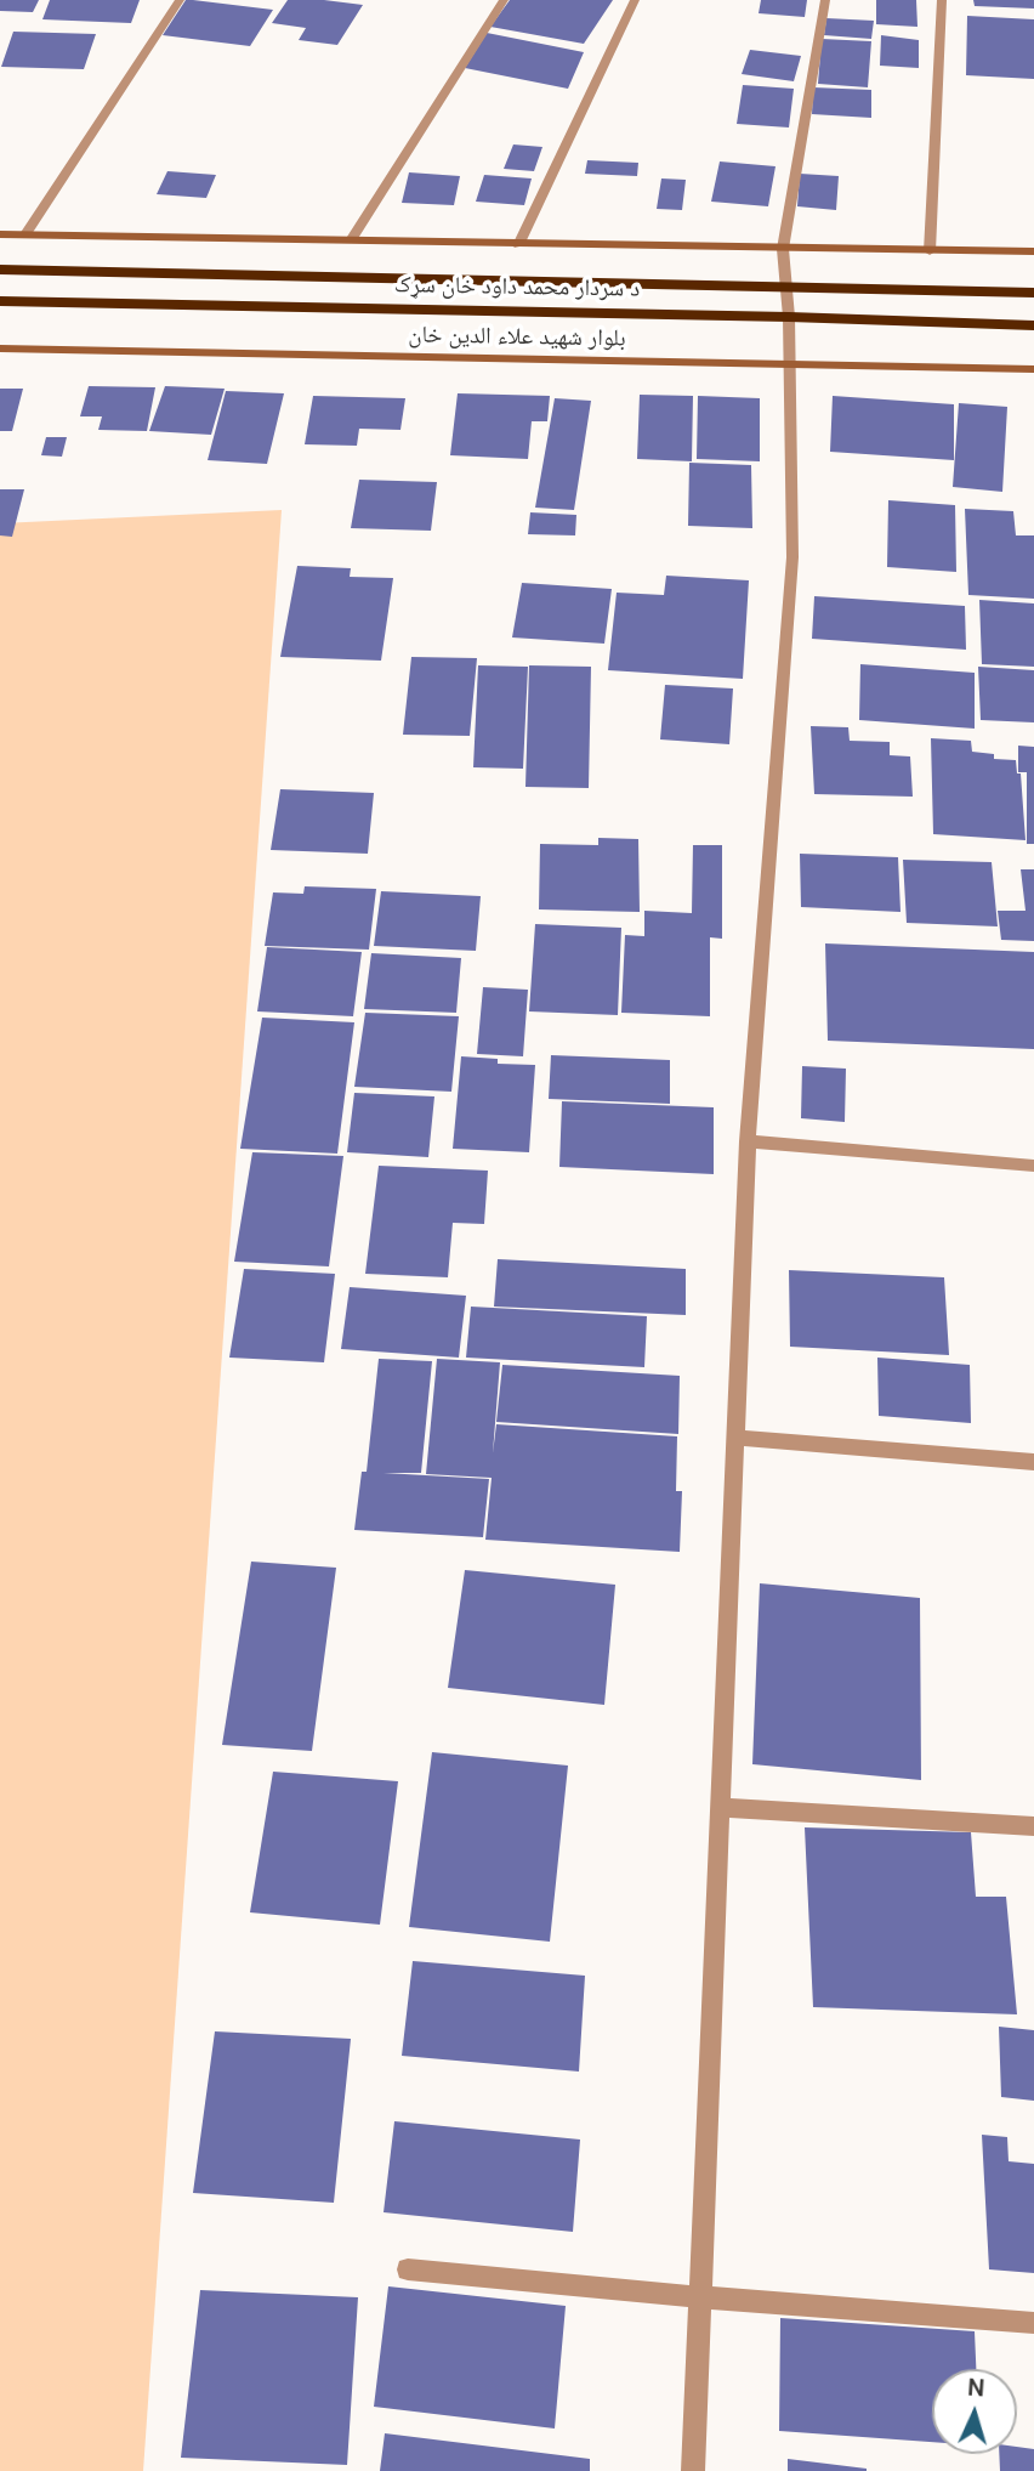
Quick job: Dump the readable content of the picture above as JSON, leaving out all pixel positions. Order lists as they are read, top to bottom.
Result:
{
  "streets": {
    "highway": ["د سردار محمد داود خان سړک"],
    "street": ["بلوار شهید علاء الدین خان"]
  },
  "north": "top"
}
